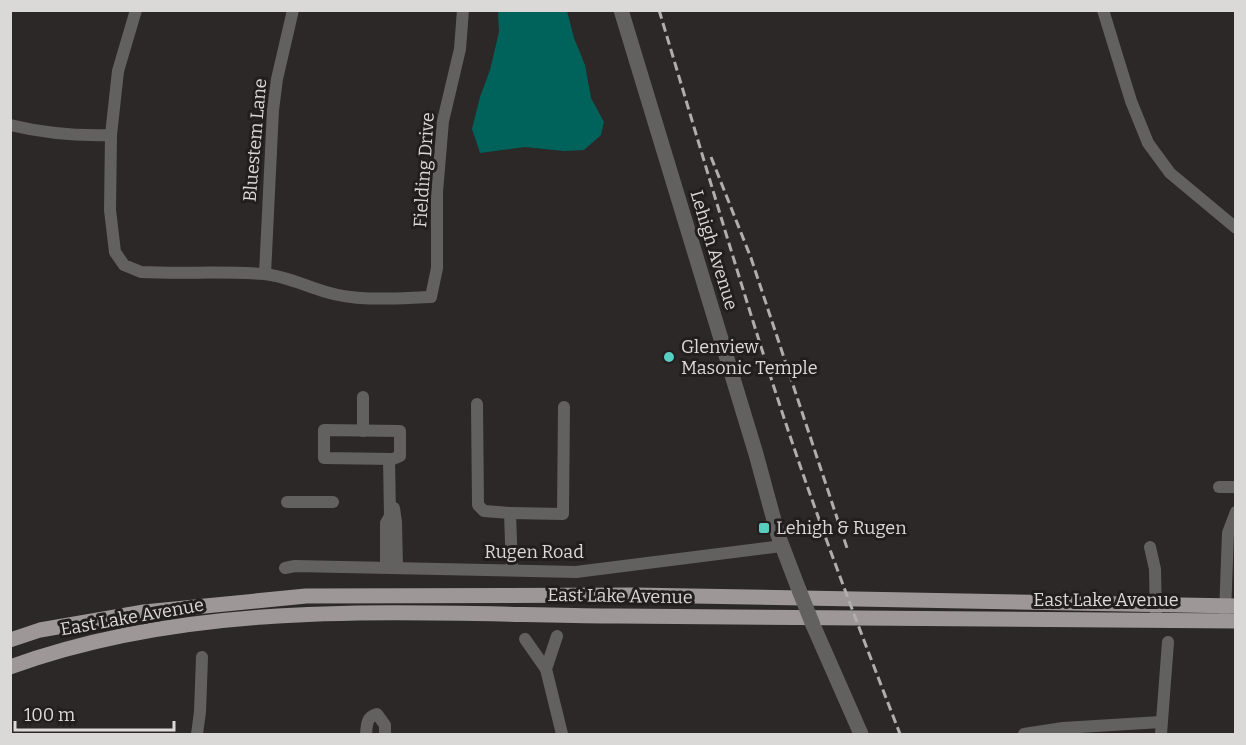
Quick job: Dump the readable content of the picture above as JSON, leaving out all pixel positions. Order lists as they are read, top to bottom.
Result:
{
  "streets": {
    "main road": ["East Lake Avenue"],
    "street": [
      "Bluestem Lane",
      "Fielding Drive",
      "Lehigh Avenue",
      "Rugen Road"
    ]
  },
  "crossings": [
    ["Bluestem Lane", "Fielding Drive"],
    ["Lehigh Avenue", "Rugen Road"]
  ],
  "places": {
    "other": ["Glenview Masonic Temple"],
    "transit": ["Lehigh & Rugen"]
  },
  "scale_bar": "100 m"
}
